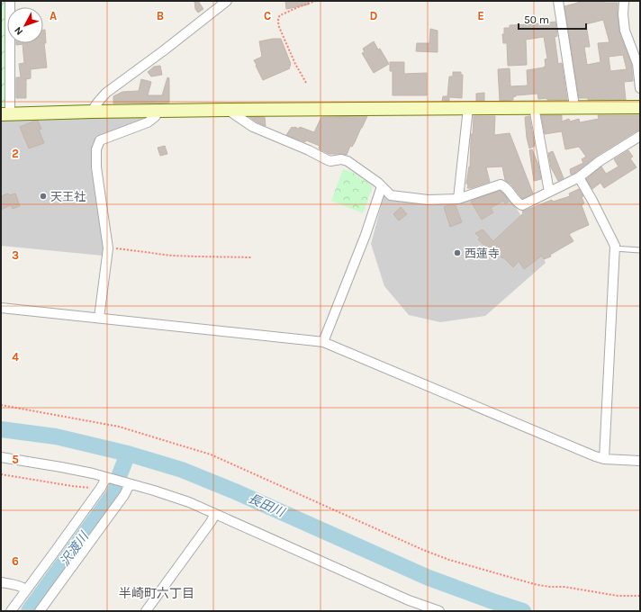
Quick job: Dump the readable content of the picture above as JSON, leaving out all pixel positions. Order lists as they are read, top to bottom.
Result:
{
  "districts": ["半崎町六丁目"],
  "water": ["長田川", "沢渡川"],
  "places": ["天王社", "西蓮寺"],
  "scale_bar": "50 m",
  "north": "bottom left",
  "grid": {
    "columns": [
      "A",
      "B",
      "C",
      "D",
      "E"
    ],
    "rows": [
      "2",
      "3",
      "4",
      "5",
      "6"
    ]
  }
}
